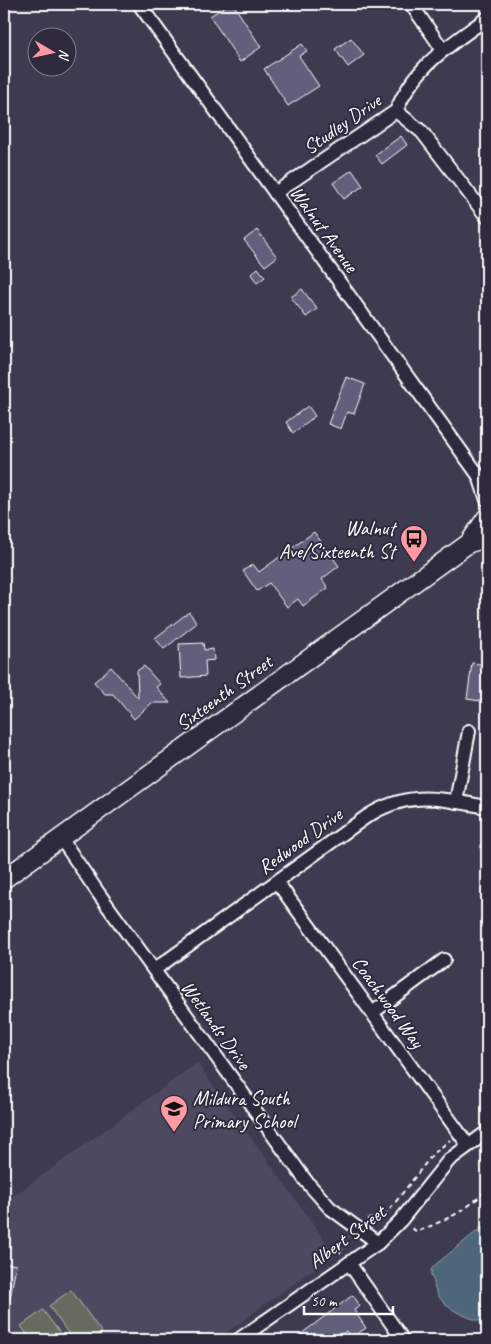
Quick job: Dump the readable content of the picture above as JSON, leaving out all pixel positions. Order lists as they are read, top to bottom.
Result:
{
  "streets": {
    "street": [
      "Studley Drive",
      "Walnut Avenue",
      "Sixteenth Street",
      "Redwood Drive",
      "Coachwood Way",
      "Wetlands Drive",
      "Albert Street"
    ]
  },
  "crossings": [
    ["Studley Drive", "Walnut Avenue"],
    ["Sixteenth Street", "Wetlands Drive"],
    ["Redwood Drive", "Coachwood Way"],
    ["Redwood Drive", "Wetlands Drive"],
    ["Coachwood Way", "Albert Street"],
    ["Wetlands Drive", "Albert Street"]
  ],
  "places": {
    "bus stop": ["Walnut Ave/Sixteenth St"],
    "school or university": ["Mildura South Primary School"]
  },
  "scale_bar": "50 m",
  "north": "right"
}
